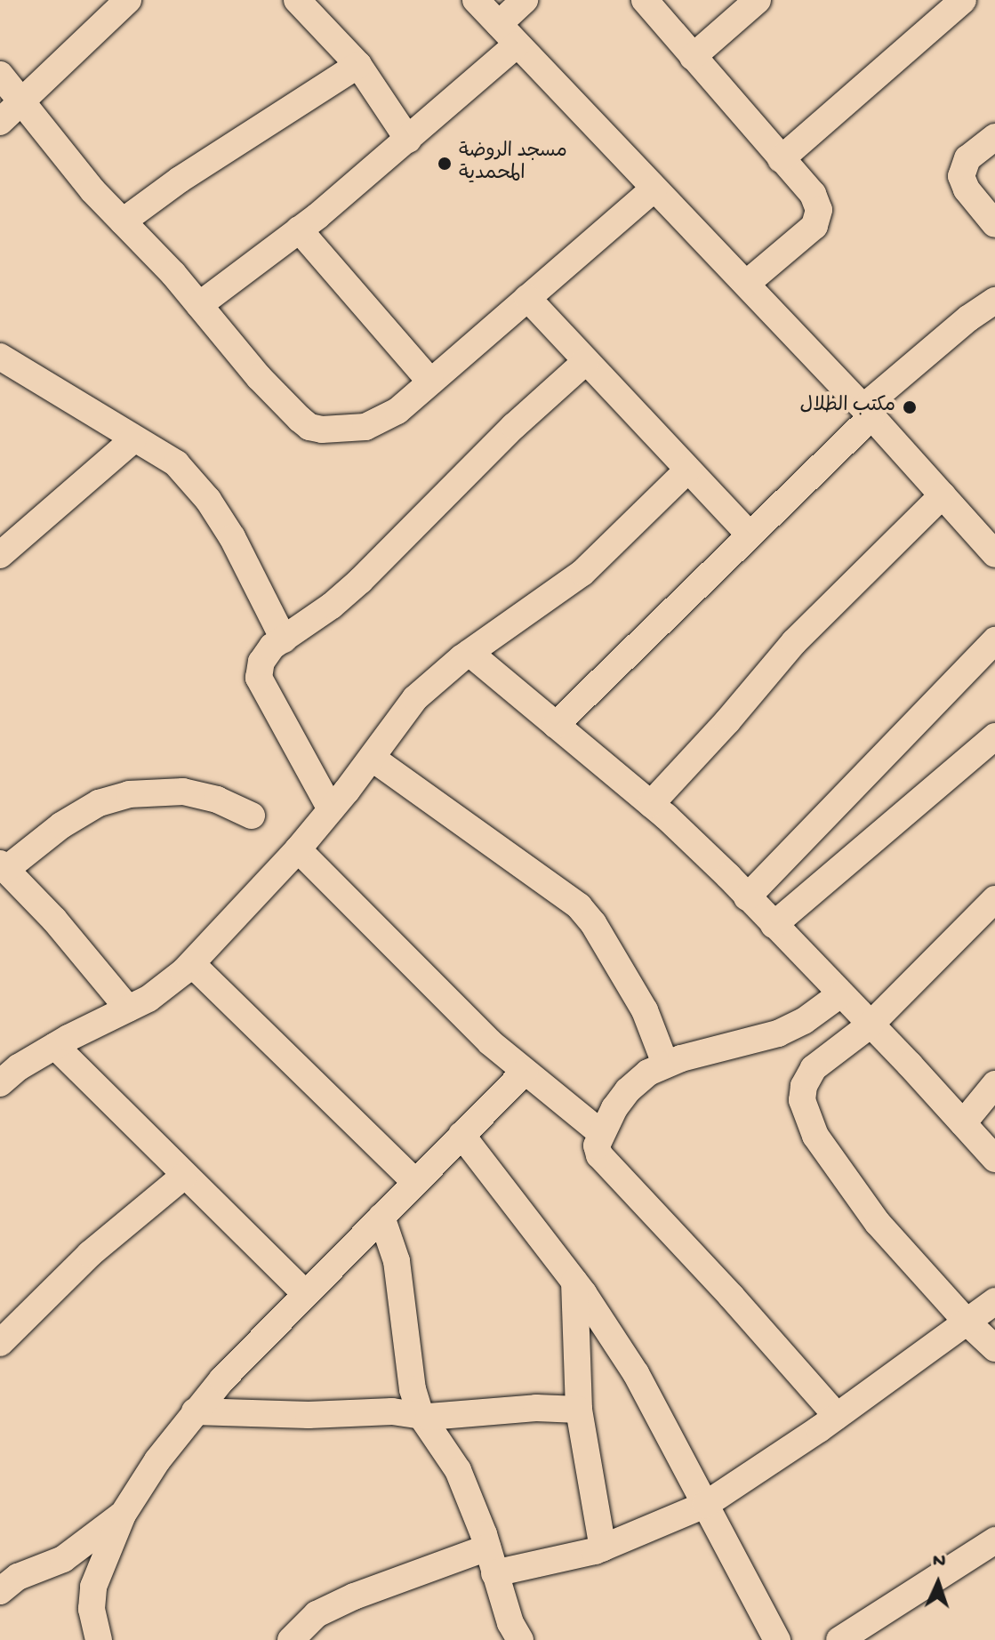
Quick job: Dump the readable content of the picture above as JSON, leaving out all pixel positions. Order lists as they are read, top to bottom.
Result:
{
  "places": ["مسجد الروضة المحمدية", "مكتب الظلال"],
  "north": "top"
}
